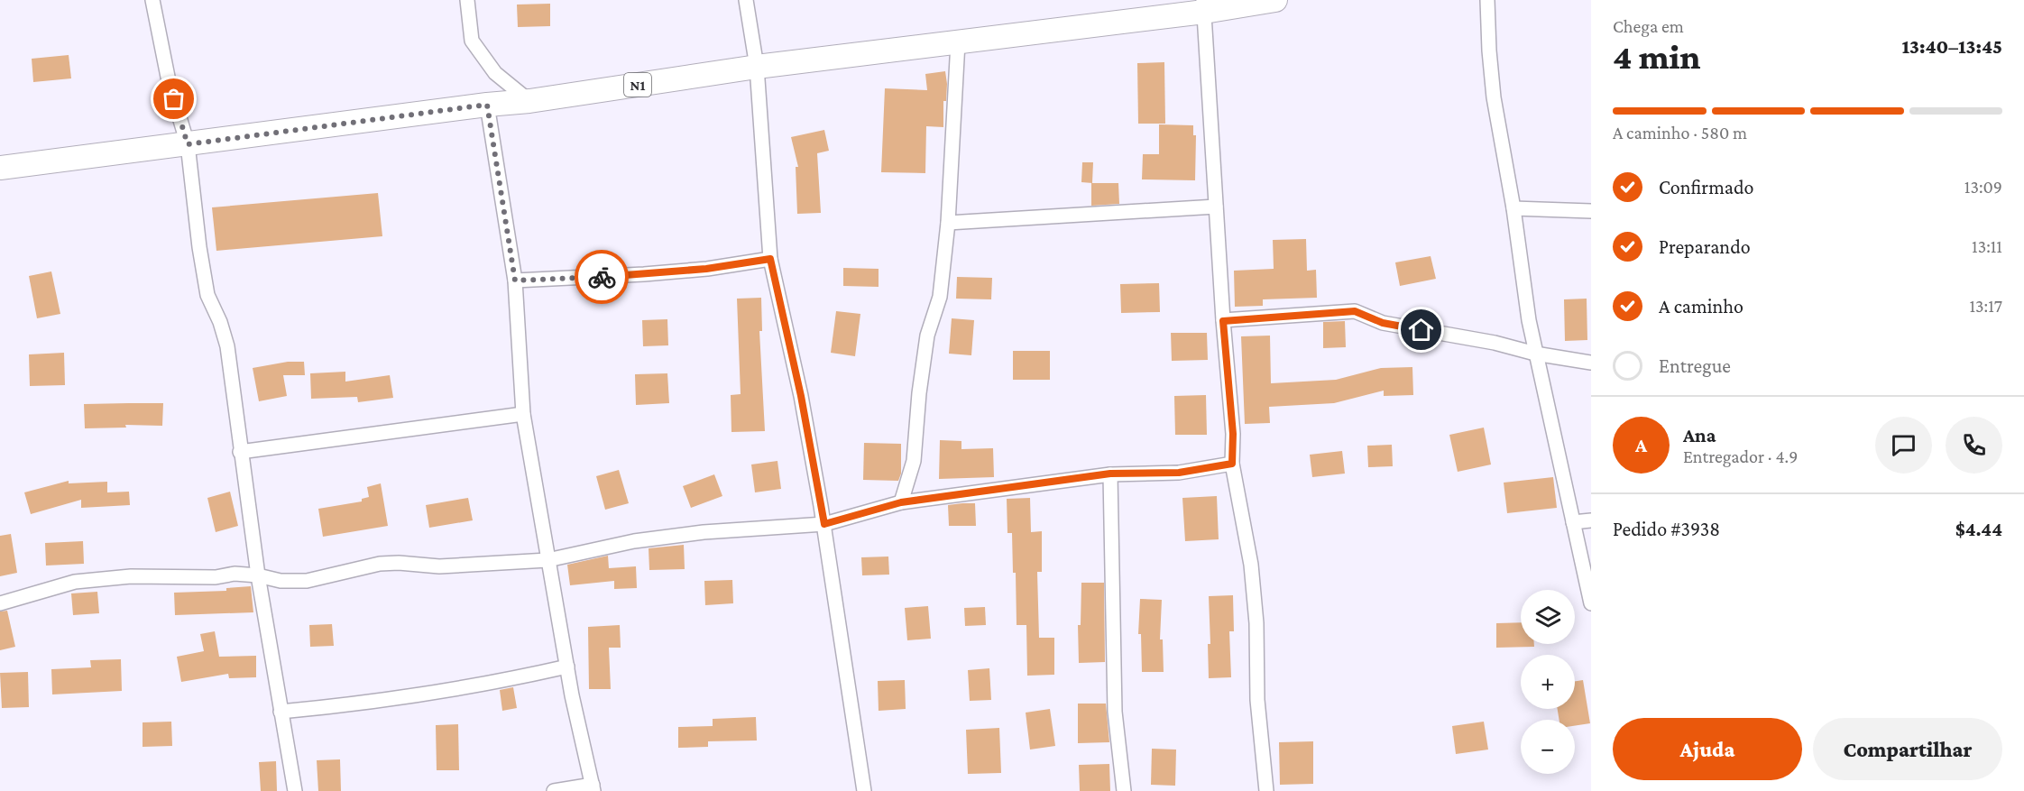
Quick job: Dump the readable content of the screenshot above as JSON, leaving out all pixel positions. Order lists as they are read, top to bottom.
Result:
{
  "streets": {
    "main road": ["N1"]
  },
  "page": {
    "heading": ["4 min", "Chega em", "13:40–13:45"],
    "panel": [
      "Ana",
      "Entregador · 4.9",
      "Pedido #3938",
      "$4.44"
    ],
    "bar": "A caminho · 580 m",
    "list": [
      ["Confirmado", "13:09"],
      ["Preparando", "13:11"],
      ["A caminho", "13:17"],
      "Entregue"
    ],
    "round": "A",
    "map_buttons": ["+", "−"],
    "buttons": ["Ajuda", "Compartilhar"]
  }
}
